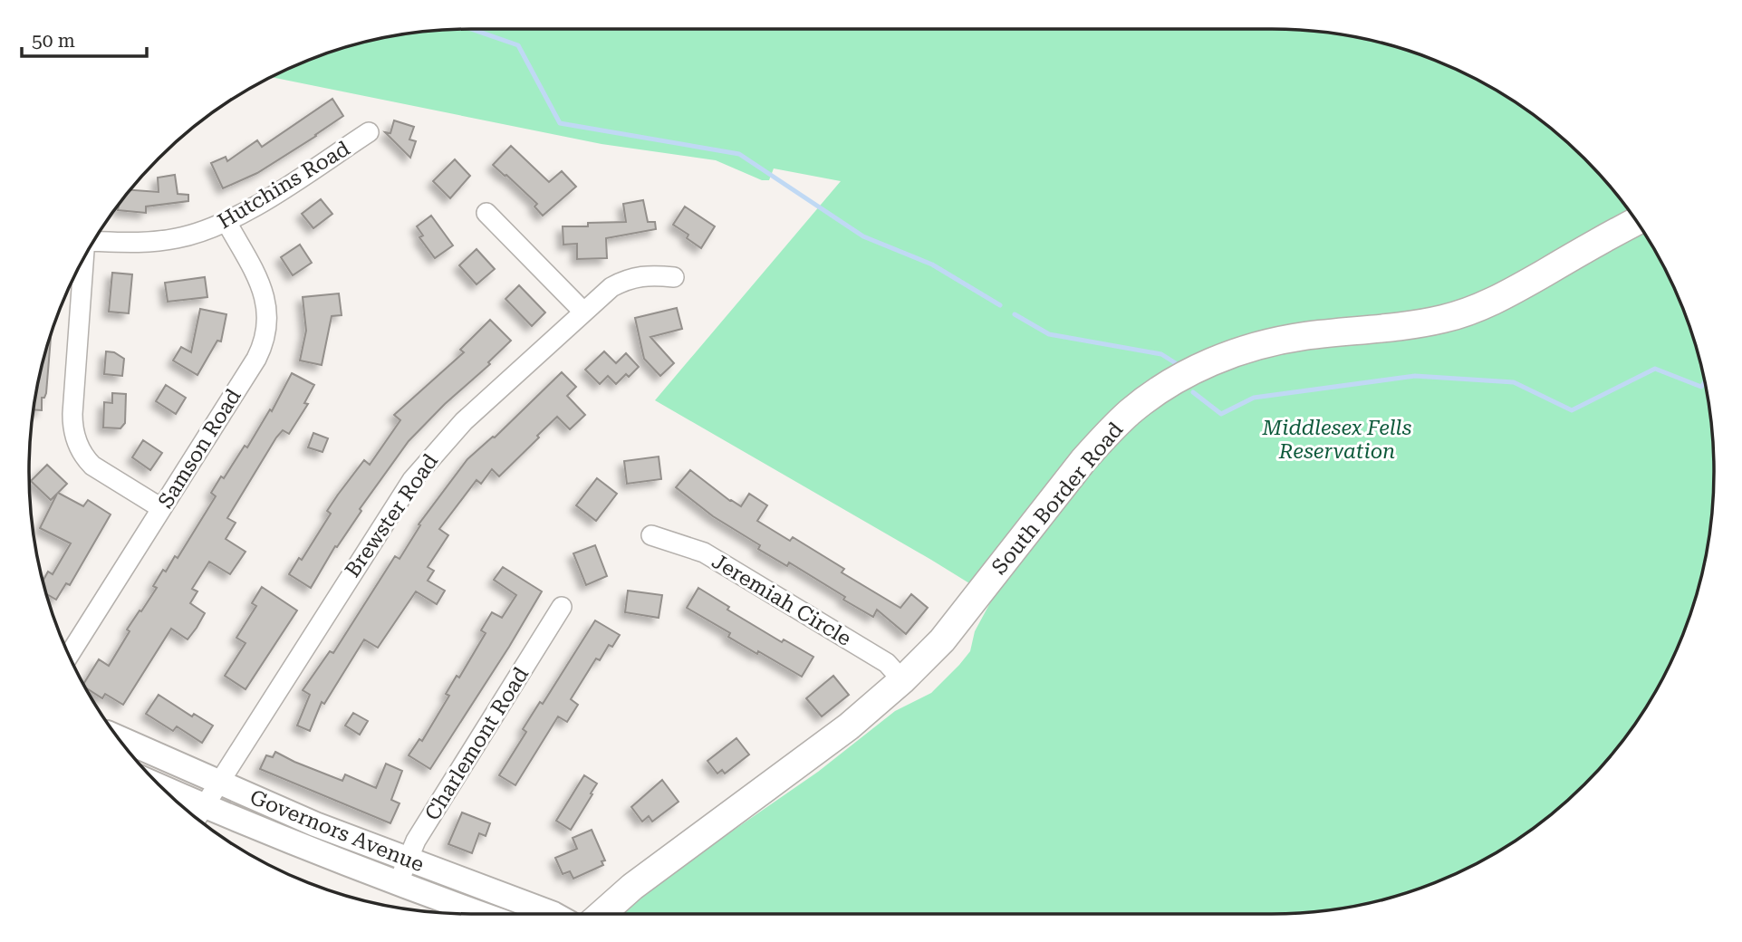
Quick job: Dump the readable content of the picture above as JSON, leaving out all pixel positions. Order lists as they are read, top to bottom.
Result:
{
  "streets": {
    "main road": ["South Border Road"],
    "street": [
      "Hutchins Road",
      "Samson Road",
      "Brewster Road",
      "Jeremiah Circle",
      "Charlemont Road",
      "Governors Avenue"
    ]
  },
  "crossings": [
    ["Hutchins Road", "Samson Road"],
    ["South Border Road", "Jeremiah Circle"],
    ["Brewster Road", "Governors Avenue"],
    ["Charlemont Road", "Governors Avenue"]
  ],
  "parks": ["Middlesex Fells Reservation"],
  "scale_bar": "50 m"
}
